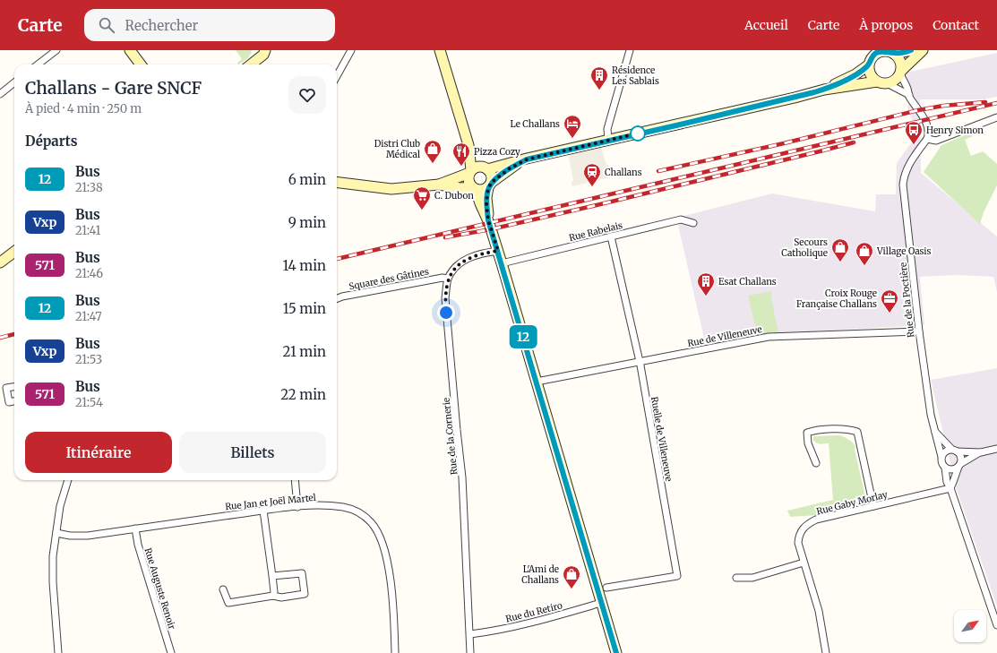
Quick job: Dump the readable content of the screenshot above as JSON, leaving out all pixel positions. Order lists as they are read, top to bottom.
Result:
{
  "streets": {
    "street": [
      "Rue Rabelais",
      "Square des Gâtines",
      "Rue de la Poctière",
      "Rue de Villeneuve",
      "Rue de la Cornerie",
      "Ruelle de Villeneuve",
      "Rue Jan et Joël Martel",
      "Rue Gaby Morlay",
      "Rue Auguste Renoir",
      "Rue du Retiro"
    ]
  },
  "crossings": [
    ["Rue Rabelais", "Ruelle de Villeneuve"],
    ["Square des Gâtines", "Rue de la Cornerie"],
    ["Rue de la Poctière", "Rue de Villeneuve"],
    ["Rue de la Poctière", "Rue Gaby Morlay"],
    ["Rue de Villeneuve", "Ruelle de Villeneuve"],
    ["Rue de la Cornerie", "Rue du Retiro"],
    ["Rue Jan et Joël Martel", "Rue Auguste Renoir"]
  ],
  "places": {
    "building": ["Résidence Les Sablais", "Esat Challans"],
    "hotel": ["Le Challans"],
    "bus stop": ["Henry Simon"],
    "shop": [
      "Distri Club Médical",
      "Secours Catholique",
      "Village Oasis",
      "L'Ami de Challans"
    ],
    "restaurant": ["Pizza Cozy"],
    "station": ["Challans"],
    "supermarket": ["C. Dubon"],
    "office": ["Croix Rouge Française Challans"]
  },
  "lines": ["bus line 12"],
  "north": "top right",
  "page": {
    "header": "Carte",
    "search": "Rechercher",
    "nav": [
      "Accueil",
      "Carte",
      "À propos",
      "Contact"
    ],
    "on_map": "12",
    "heading": [
      ["Challans - Gare SNCF", "À pied · 4 min · 250 m"],
      "Départs"
    ],
    "list": [
      {
        "mark": "12",
        "name": "Bus",
        "note": "21:38",
        "value": "6 min"
      },
      {
        "mark": "Vxp",
        "name": "Bus",
        "note": "21:41",
        "value": "9 min"
      },
      {
        "mark": "571",
        "name": "Bus",
        "note": "21:46",
        "value": "14 min"
      },
      {
        "mark": "12",
        "name": "Bus",
        "note": "21:47",
        "value": "15 min"
      },
      {
        "mark": "Vxp",
        "name": "Bus",
        "note": "21:53",
        "value": "21 min"
      },
      {
        "mark": "571",
        "name": "Bus",
        "note": "21:54",
        "value": "22 min"
      }
    ],
    "buttons": ["Itinéraire", "Billets"]
  }
}
